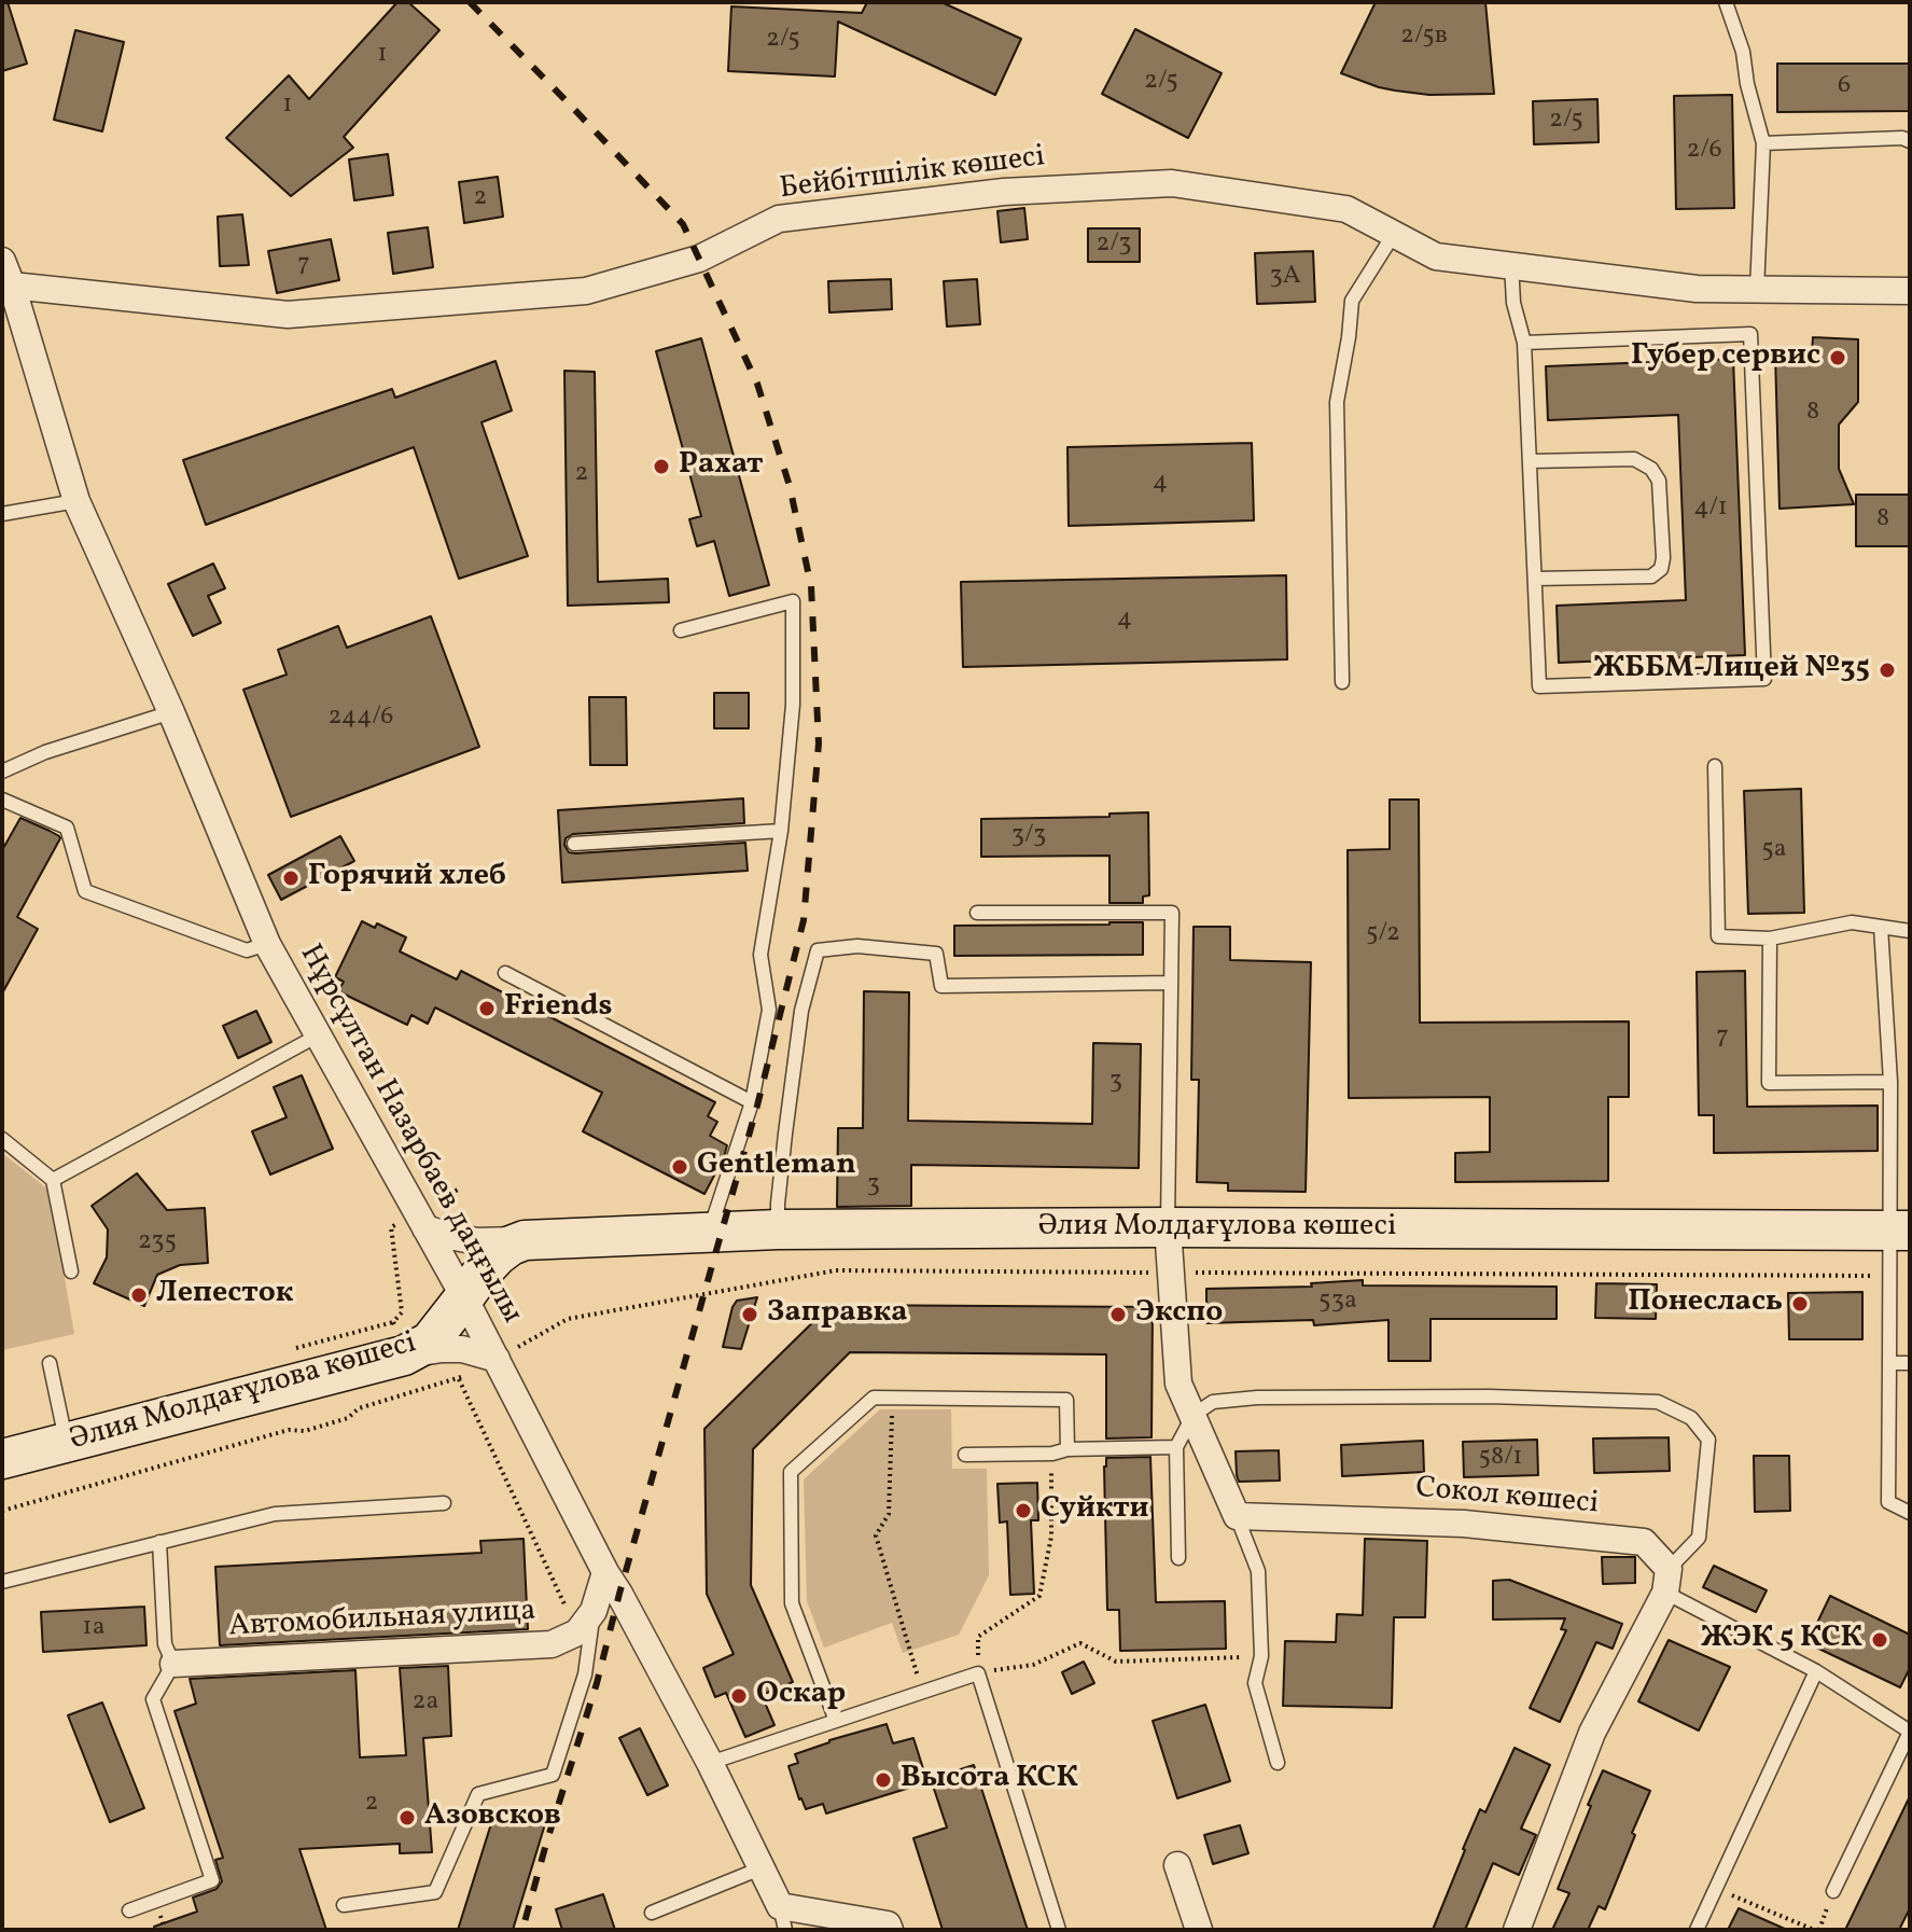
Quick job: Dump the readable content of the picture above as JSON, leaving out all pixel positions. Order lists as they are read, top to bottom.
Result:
{
  "streets": {
    "main road": ["Әлия Молдағұлова көшесі"],
    "street": [
      "Бейбітшілік көшесі",
      "Нұрсұлтан Назарбаев даңғылы",
      "Сокол көшесі",
      "Автомобильная улица"
    ]
  },
  "crossings": [
    ["Бейбітшілік көшесі", "Нұрсұлтан Назарбаев даңғылы"],
    ["Нұрсұлтан Назарбаев даңғылы", "Әлия Молдағұлова көшесі"],
    ["Нұрсұлтан Назарбаев даңғылы", "Автомобильная улица"]
  ],
  "places": [
    "Губер сервис",
    "Рахат",
    "ЖББМ-Лицей №35",
    "Горячий хлеб",
    "Friends",
    "Gentleman",
    "Лепесток",
    "Понеслась",
    "Заправка",
    "Экспо",
    "Суйкти",
    "ЖЭК 5 КСК",
    "Оскар",
    "Высота КСК",
    "Азовсков"
  ],
  "house_numbers": [
    "2/5в",
    "2/5",
    "1",
    "2/5",
    "6",
    "1",
    "2/5",
    "2/6",
    "2",
    "2/3",
    "7",
    "3А",
    "8",
    "2",
    "4",
    "4/1",
    "8",
    "4",
    "244/6",
    "3/3",
    "5а",
    "5/2",
    "7",
    "3",
    "3",
    "235",
    "53а",
    "58/1",
    "1а",
    "2а",
    "2"
  ]
}
